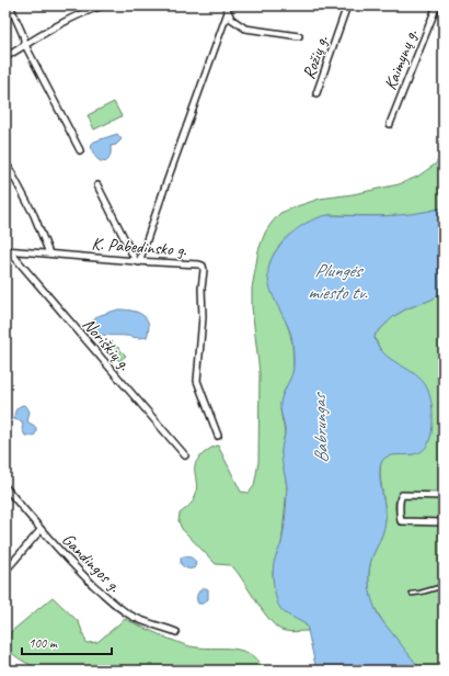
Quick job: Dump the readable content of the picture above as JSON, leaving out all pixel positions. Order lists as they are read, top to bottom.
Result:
{
  "streets": {
    "street": [
      "Rožių g.",
      "Kaimynų g.",
      "K. Pabedinsko g.",
      "Noriškių g.",
      "Gandingos g."
    ]
  },
  "crossings": [
    ["K. Pabedinsko g.", "Noriškių g."]
  ],
  "water": ["Plungės miesto tv.", "Babrungas"],
  "scale_bar": "100 m"
}
